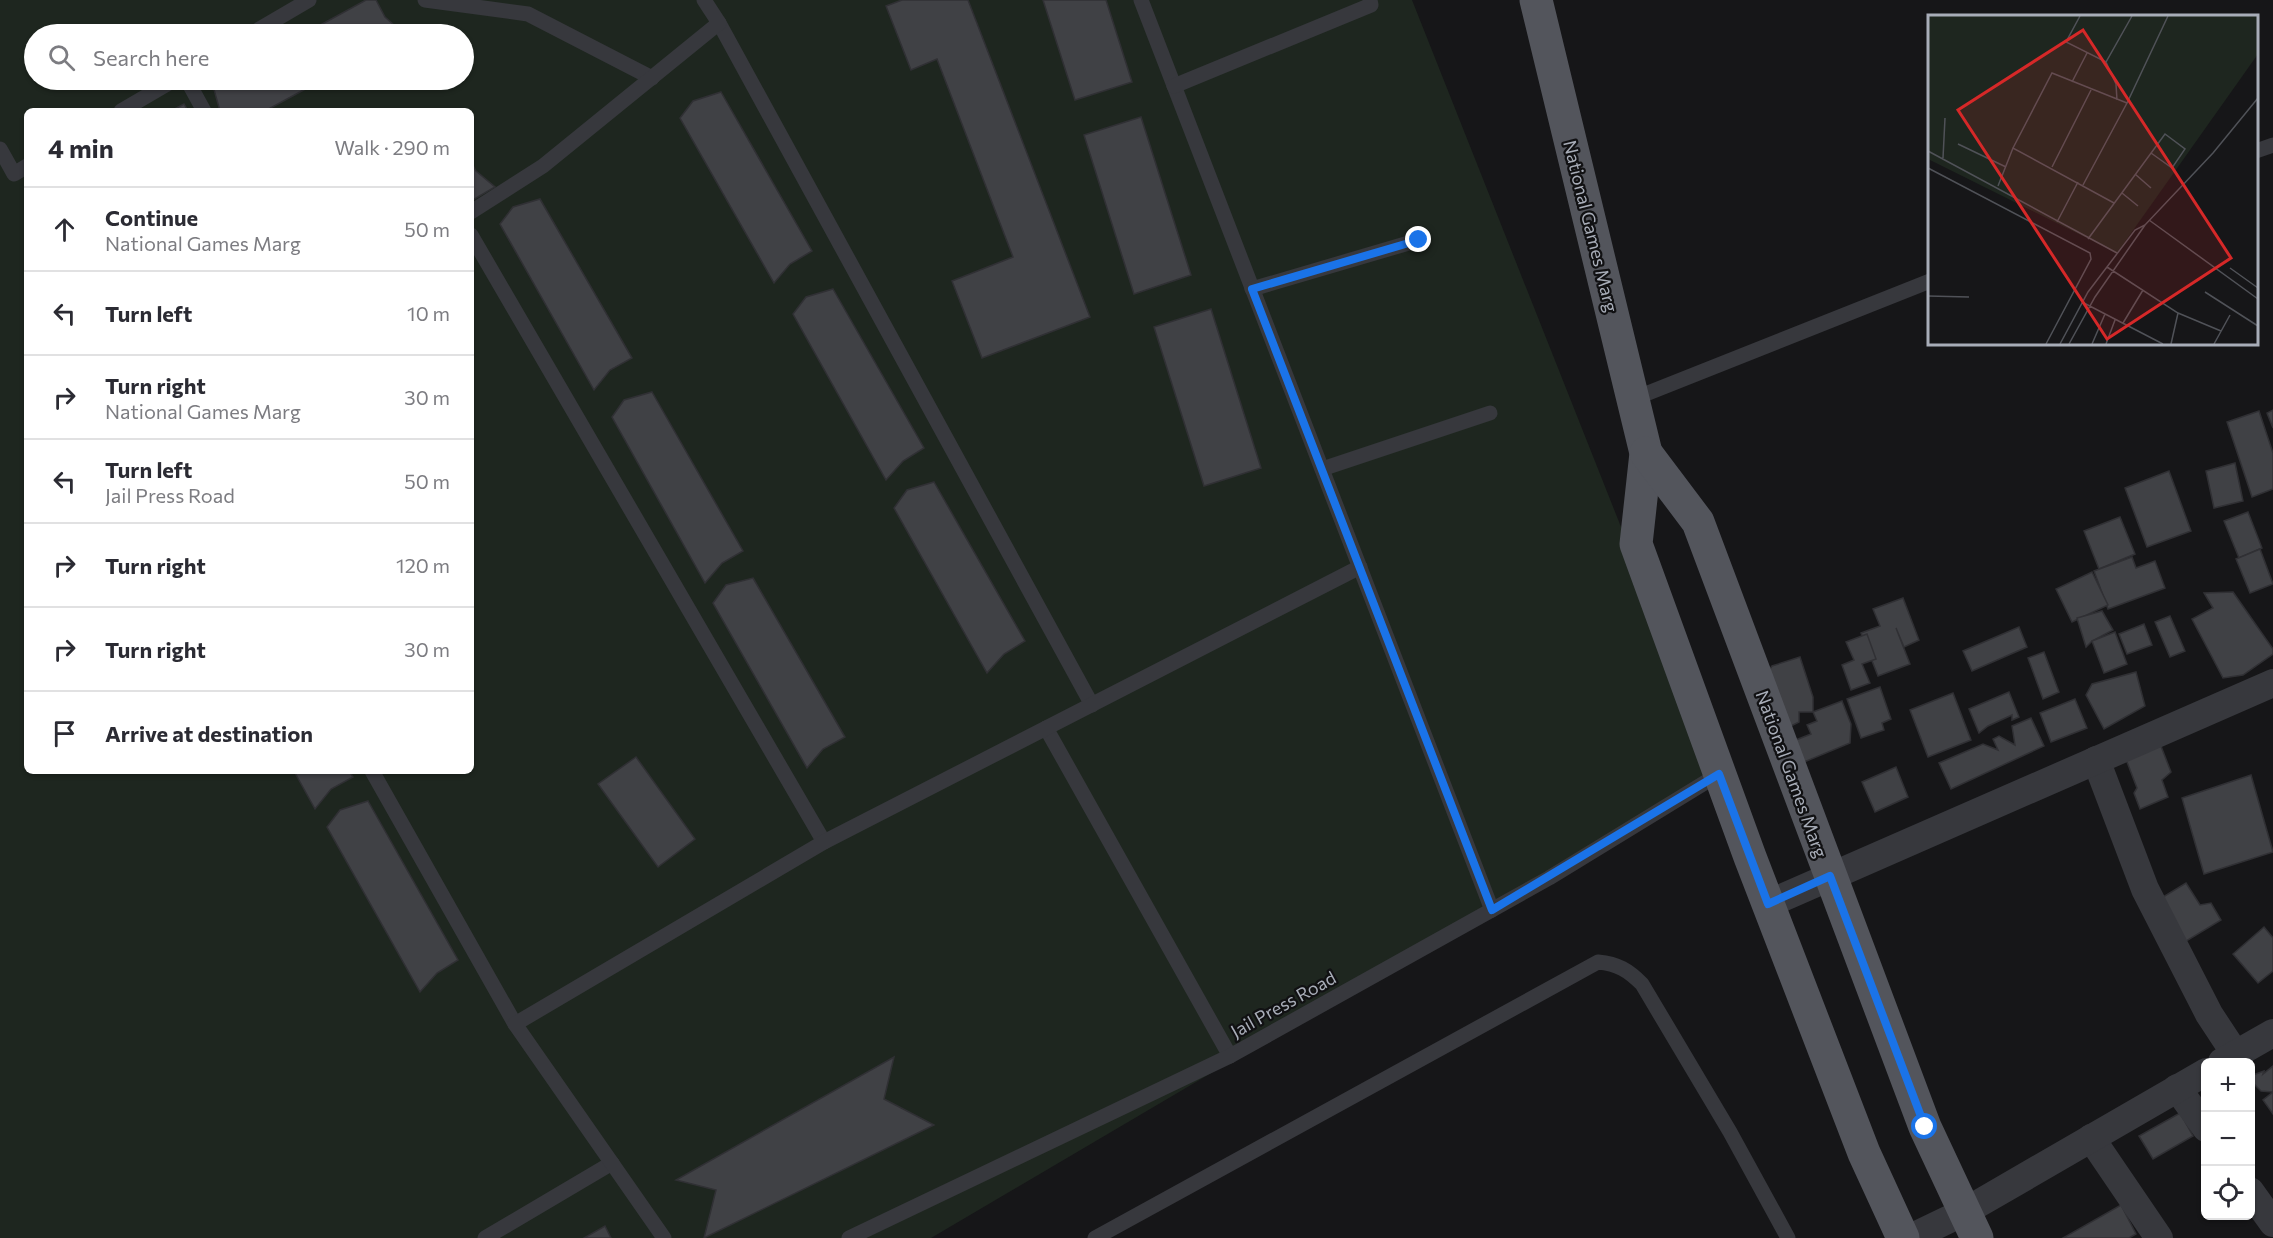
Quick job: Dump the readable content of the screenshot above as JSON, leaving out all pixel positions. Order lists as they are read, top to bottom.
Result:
{
  "streets": {
    "main road": ["National Games Marg"],
    "lane": ["Jail Press Road"]
  },
  "crossings": [
    ["National Games Marg", "Jail Press Road"]
  ],
  "page": {
    "search": "Search here",
    "heading": ["4 min", "Walk · 290 m"],
    "list": [
      ["Continue", "National Games Marg", "50 m"],
      ["Turn left", "10 m"],
      ["Turn right", "National Games Marg", "30 m"],
      ["Turn left", "Jail Press Road", "50 m"],
      ["Turn right", "120 m"],
      ["Turn right", "30 m"],
      "Arrive at destination"
    ],
    "map_buttons": ["+", "−"]
  }
}
